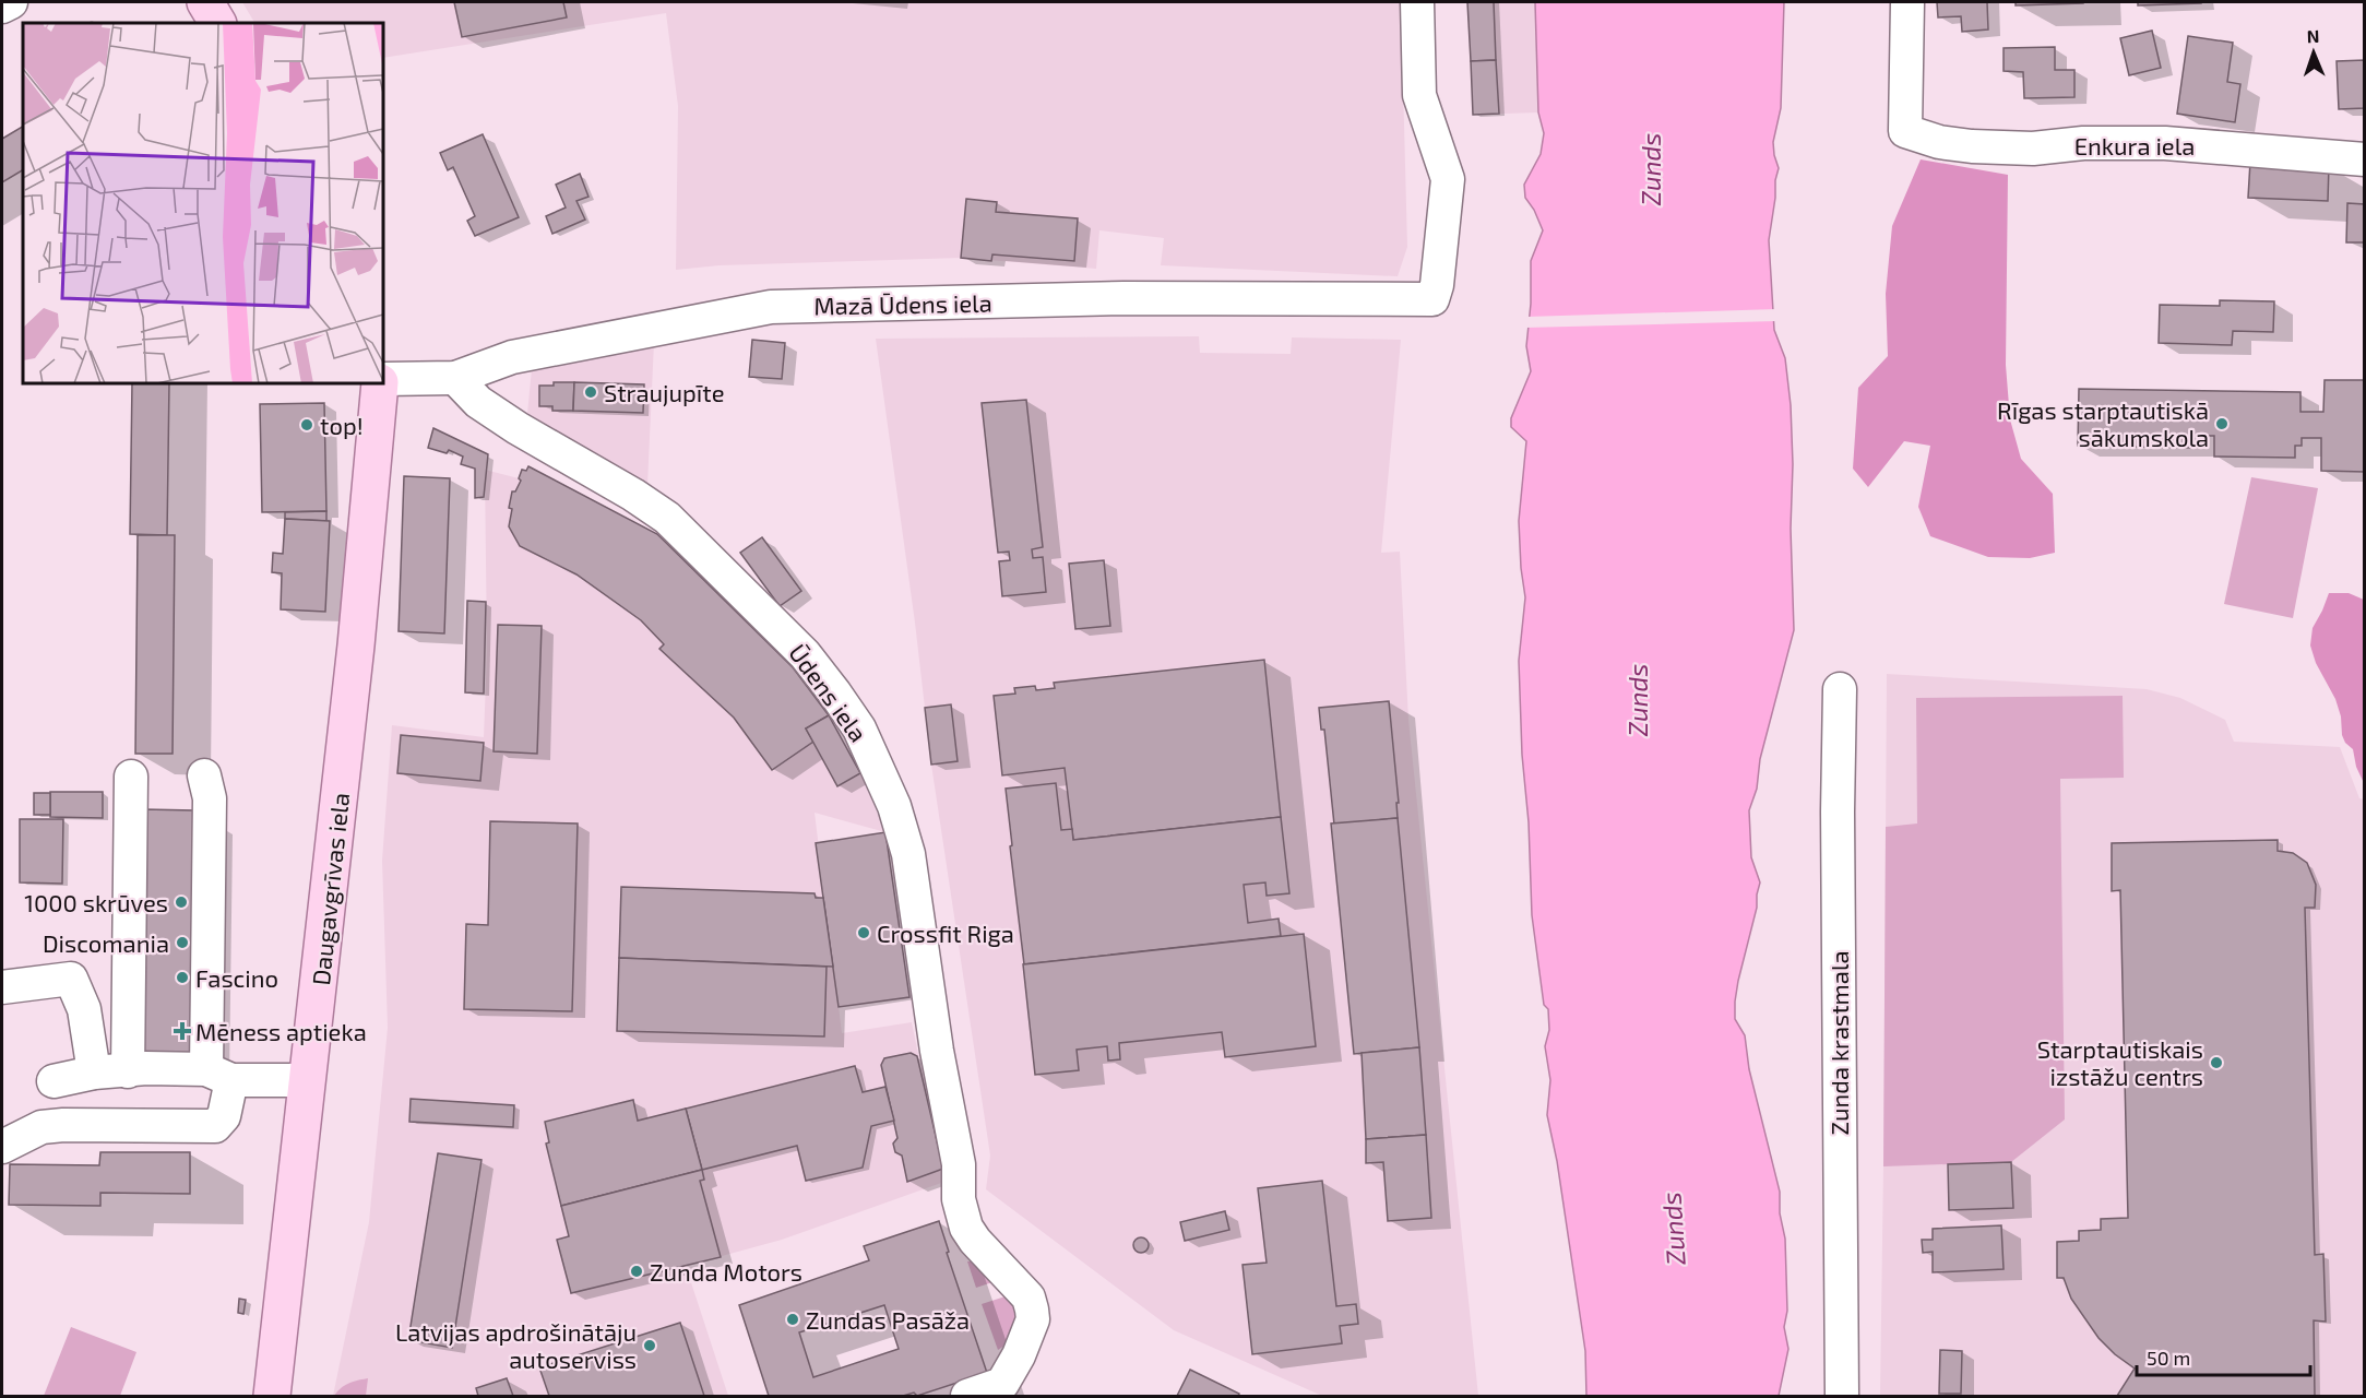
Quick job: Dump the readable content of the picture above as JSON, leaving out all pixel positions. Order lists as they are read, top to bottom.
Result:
{
  "streets": {
    "main road": ["Daugavgrīvas iela"],
    "street": [
      "Enkura iela",
      "Mazā Ūdens iela",
      "Ūdens iela",
      "Zunda krastmala"
    ]
  },
  "crossings": [
    ["Mazā Ūdens iela", "Ūdens iela"]
  ],
  "water": ["Zunds"],
  "places": {
    "other": [
      "Straujupīte",
      "Rīgas starptautiskā sākumskola",
      "top!",
      "1000 skrūves",
      "Crossfit Riga",
      "Discomania",
      "Fascino",
      "Starptautiskais izstāžu centrs",
      "Zunda Motors",
      "Zundas Pasāža",
      "Latvijas apdrošinātāju autoserviss"
    ],
    "health": ["Mēness aptieka"]
  },
  "scale_bar": "50 m",
  "north": "top"
}
